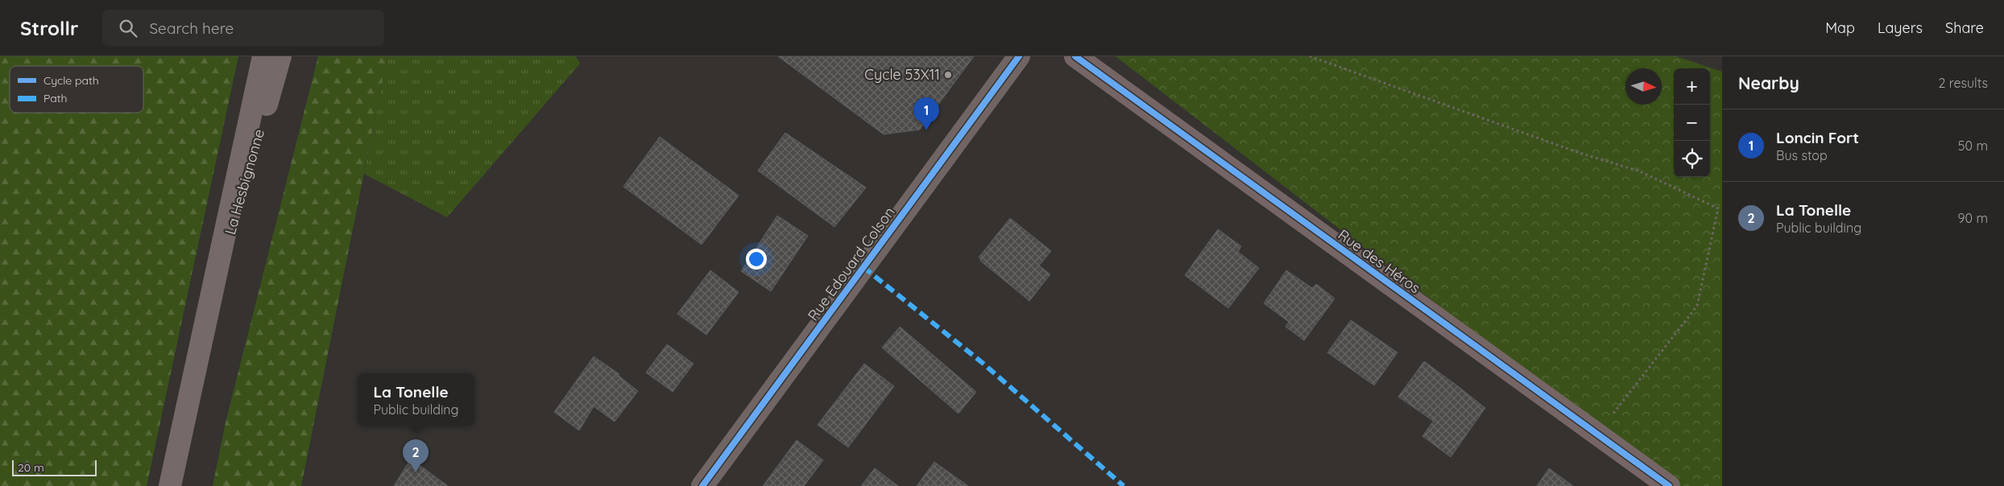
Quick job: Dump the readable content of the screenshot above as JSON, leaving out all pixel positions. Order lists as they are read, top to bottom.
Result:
{
  "streets": {
    "highway": ["La Hesbignonne"],
    "main road": ["Rue Edouard Colson"],
    "street": ["Rue des Héros"]
  },
  "places": ["Cycle 53X11"],
  "legend": ["Cycle path", "Path"],
  "scale_bar": "20 m",
  "north": "right",
  "page": {
    "header": "Strollr",
    "search": "Search here",
    "nav": ["Map", "Layers", "Share"],
    "heading": ["Nearby", "2 results"],
    "map_buttons": ["+", "−"],
    "pins": ["1", "2"],
    "list": [
      {
        "mark": "1",
        "name": "Loncin Fort",
        "note": "Bus stop",
        "value": "50 m"
      },
      {
        "mark": "2",
        "name": "La Tonelle",
        "note": "Public building",
        "value": "90 m"
      }
    ],
    "popup": ["La Tonelle", "Public building"],
    "scale": "20 m"
  }
}
